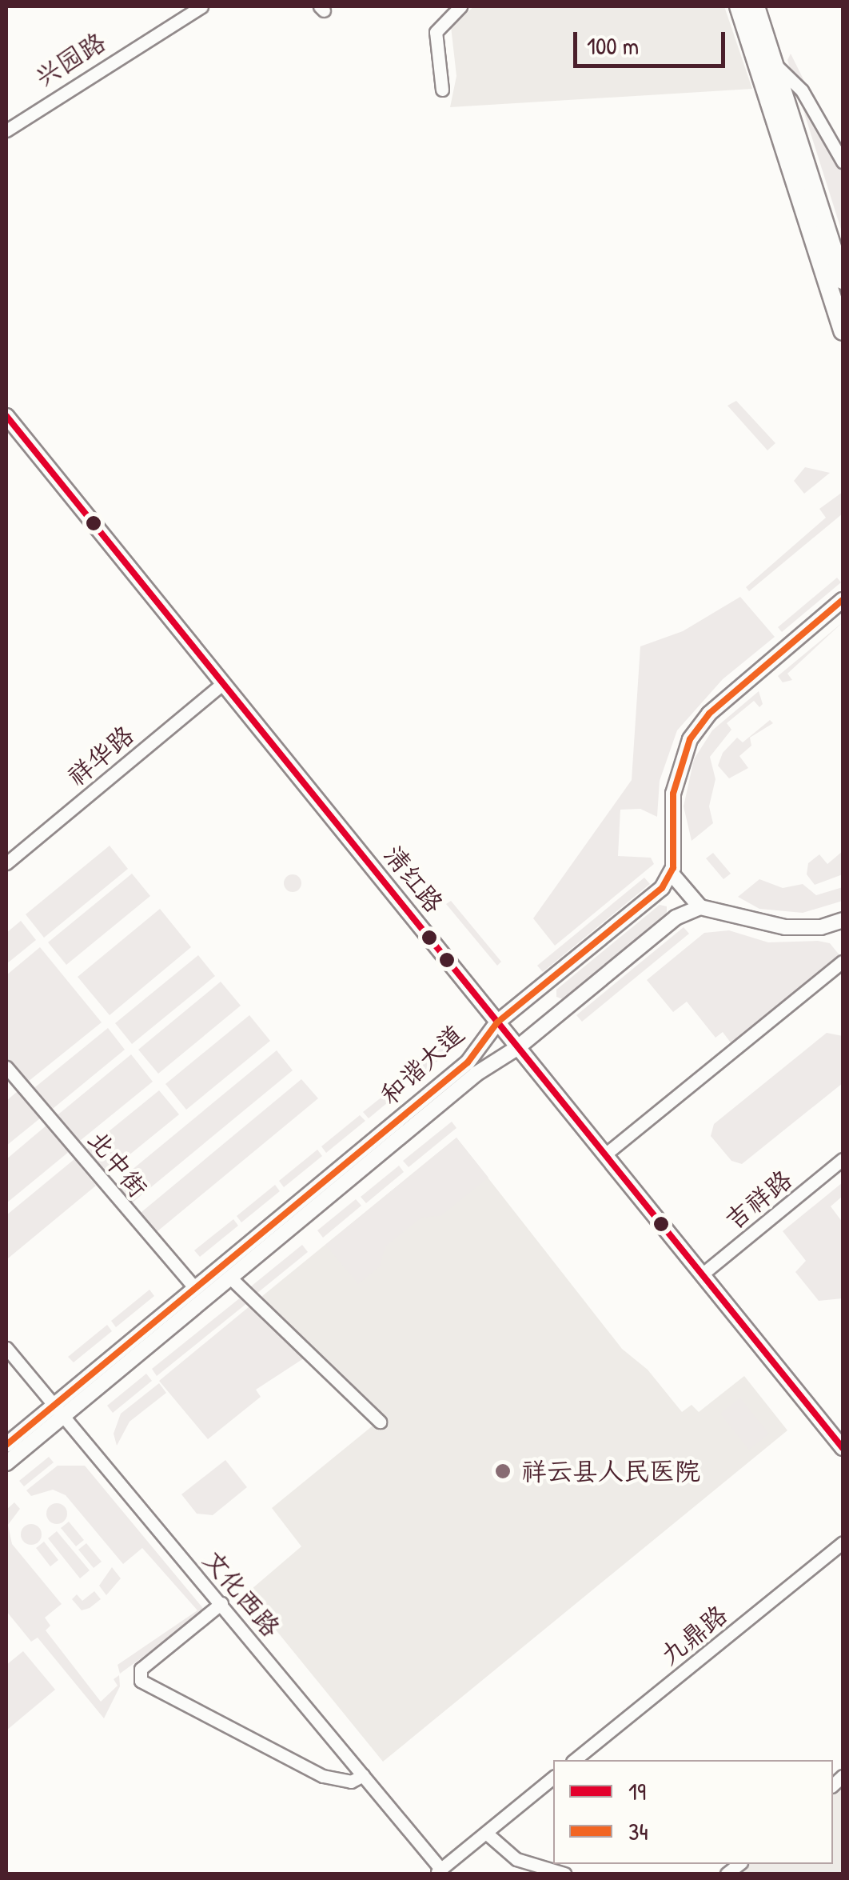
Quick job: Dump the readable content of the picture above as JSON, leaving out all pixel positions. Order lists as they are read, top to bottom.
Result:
{
  "streets": {
    "main road": ["清红路", "和谐大道"],
    "street": [
      "兴园路",
      "祥华路",
      "北中街",
      "吉祥路",
      "文化西路",
      "九鼎路"
    ]
  },
  "crossings": [
    ["祥华路", "清红路"],
    ["清红路", "和谐大道"],
    ["清红路", "吉祥路"],
    ["和谐大道", "北中街"],
    ["和谐大道", "文化西路"]
  ],
  "places": ["祥云县人民医院"],
  "lines": ["transit line 19", "transit line 34"],
  "legend": ["19", "34"],
  "scale_bar": "100 m"
}
